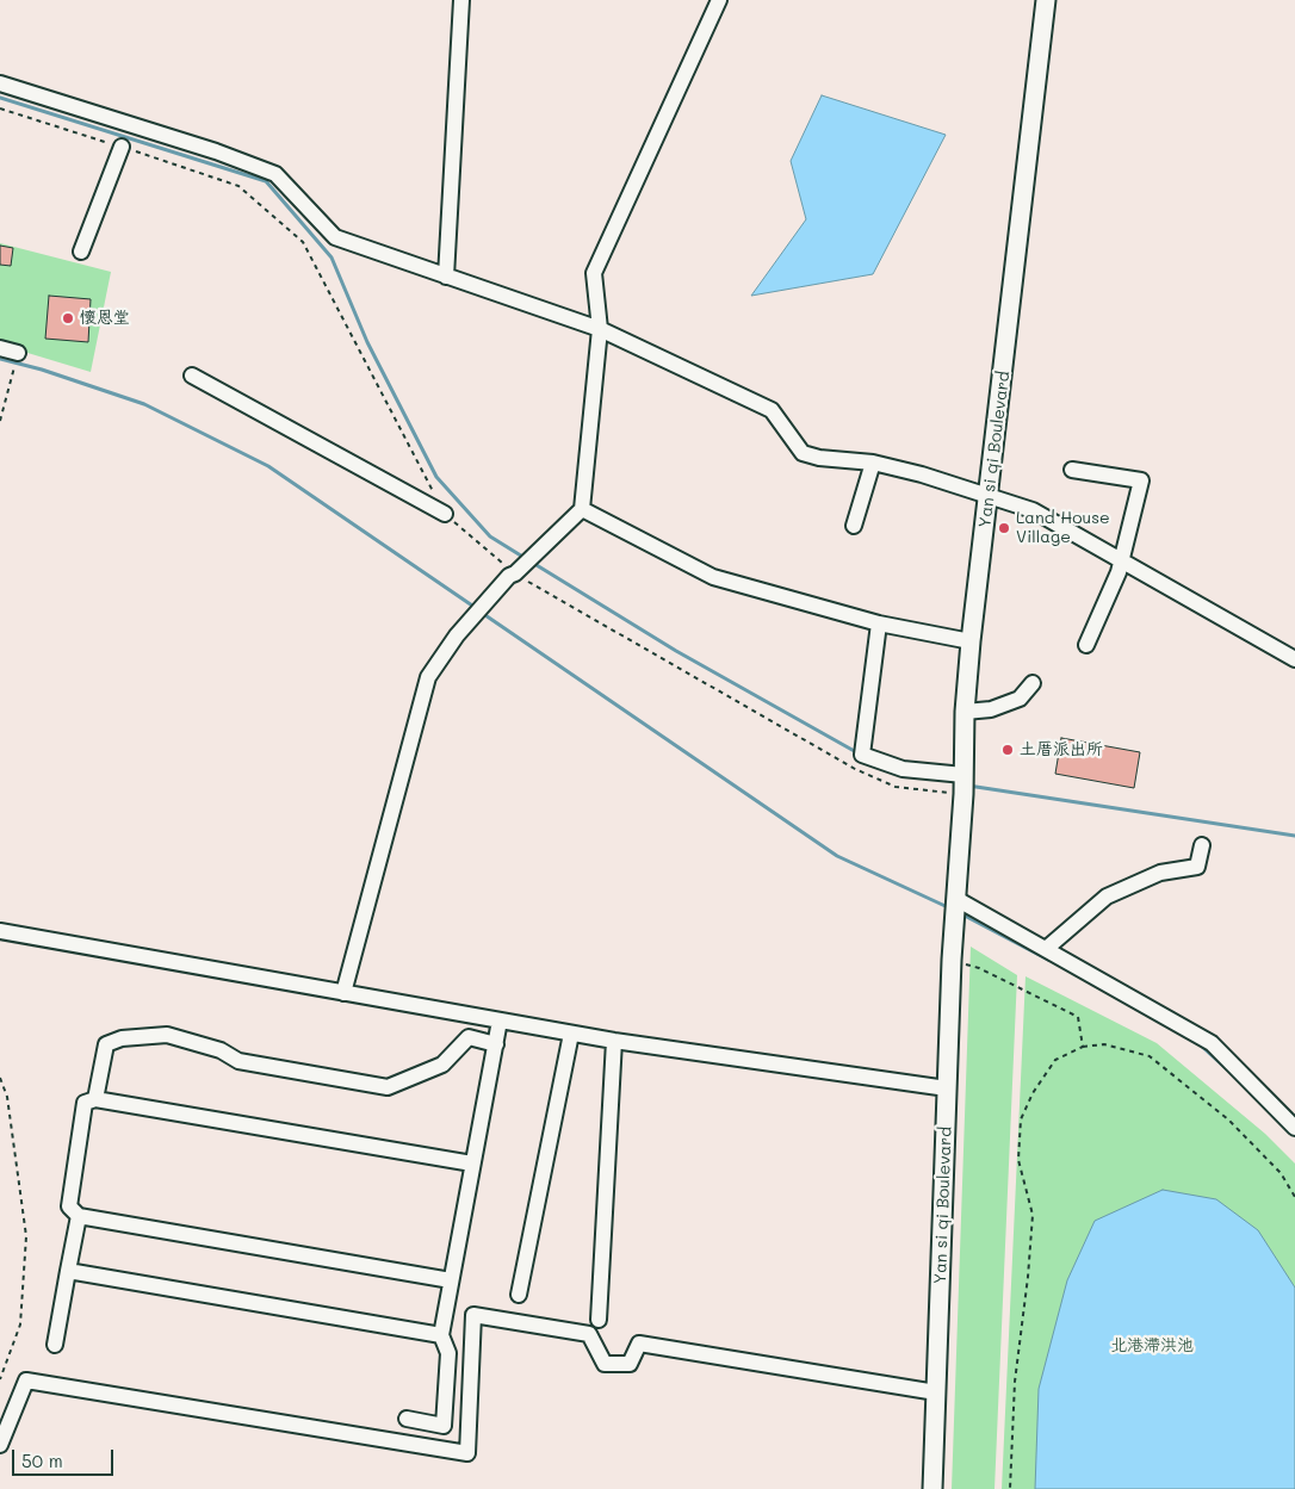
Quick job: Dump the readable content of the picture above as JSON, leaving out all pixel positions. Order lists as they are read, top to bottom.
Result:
{
  "streets": {
    "main road": ["Yan si qi Boulevard"]
  },
  "parks": ["北港滯洪池"],
  "places": ["懷恩堂", "Land House Village", "土厝派出所"],
  "scale_bar": "50 m"
}
